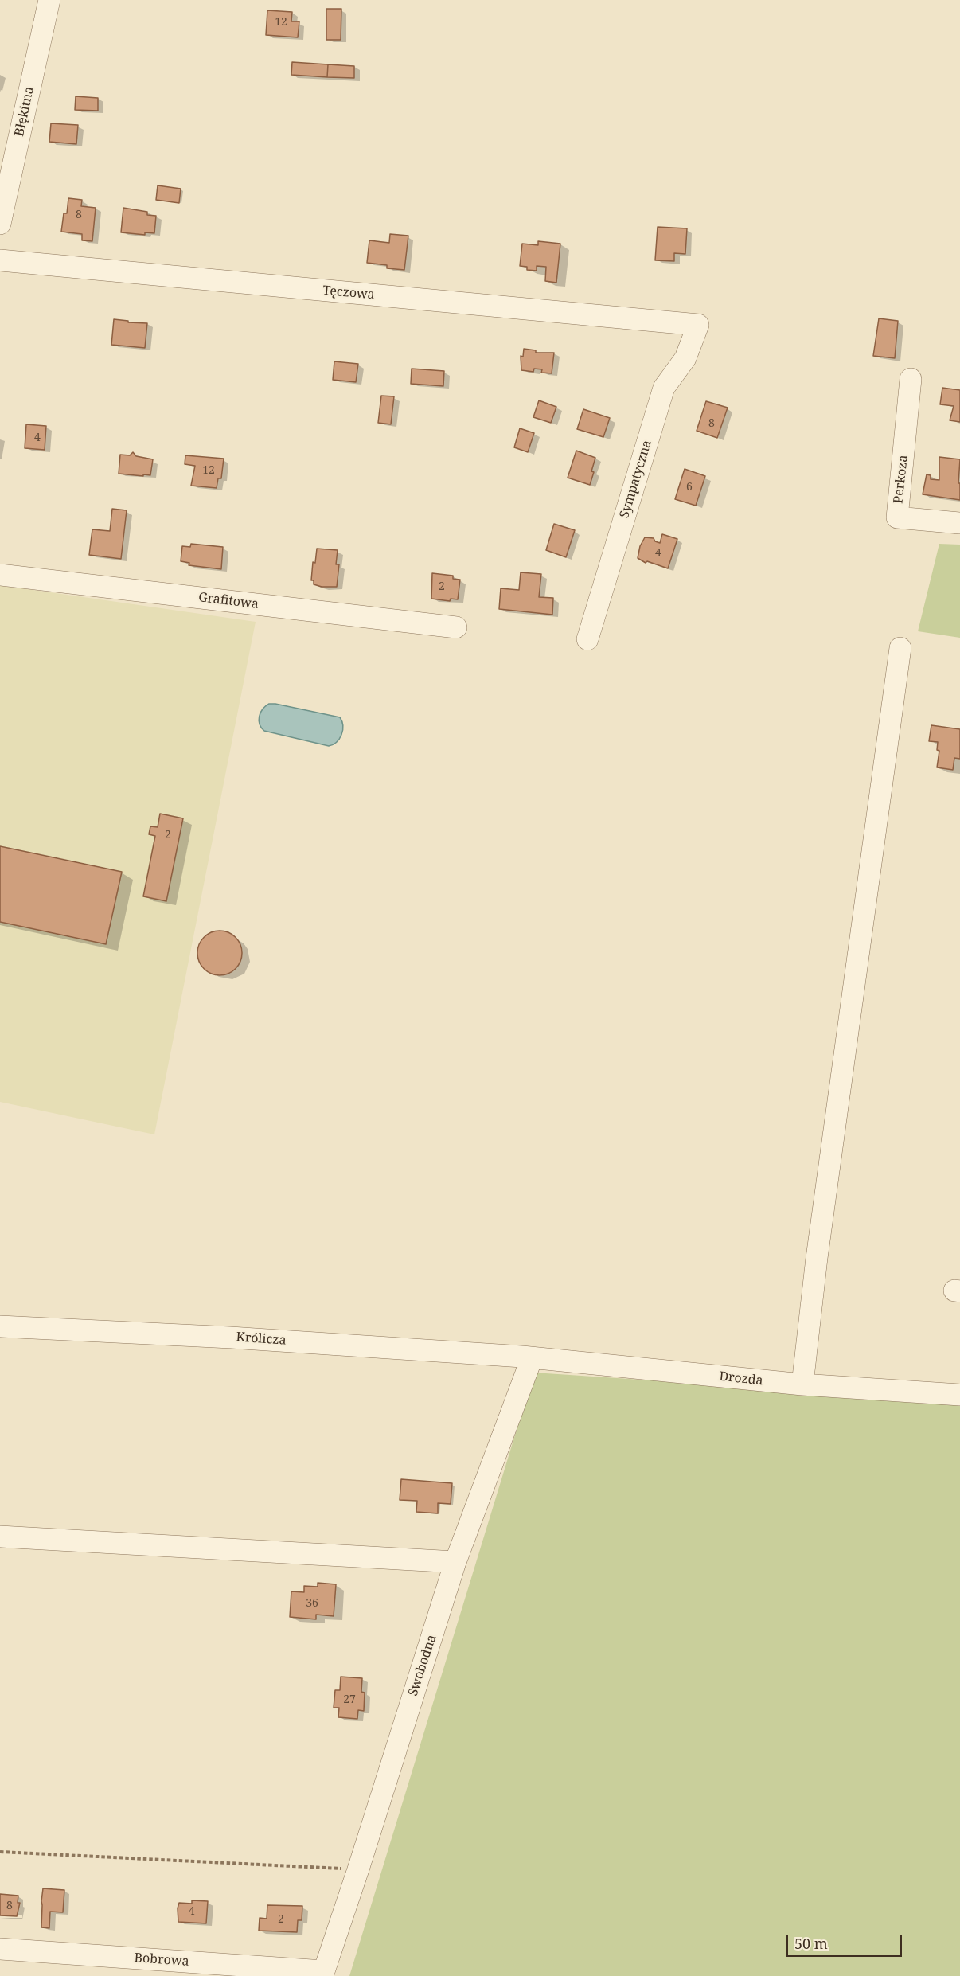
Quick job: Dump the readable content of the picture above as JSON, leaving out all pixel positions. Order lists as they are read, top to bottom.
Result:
{
  "streets": {
    "street": [
      "Błękitna",
      "Tęczowa",
      "Sympatyczna",
      "Perkoza",
      "Grafitowa",
      "Królicza",
      "Drozda",
      "Swobodna",
      "Bobrowa"
    ]
  },
  "crossings": [
    ["Tęczowa", "Sympatyczna"],
    ["Królicza", "Drozda"],
    ["Królicza", "Swobodna"],
    ["Drozda", "Swobodna"],
    ["Swobodna", "Bobrowa"]
  ],
  "house_numbers": [
    "12",
    "8",
    "8",
    "4",
    "12",
    "6",
    "4",
    "2",
    "2",
    "36",
    "27",
    "8",
    "4",
    "2"
  ],
  "scale_bar": "50 m"
}
